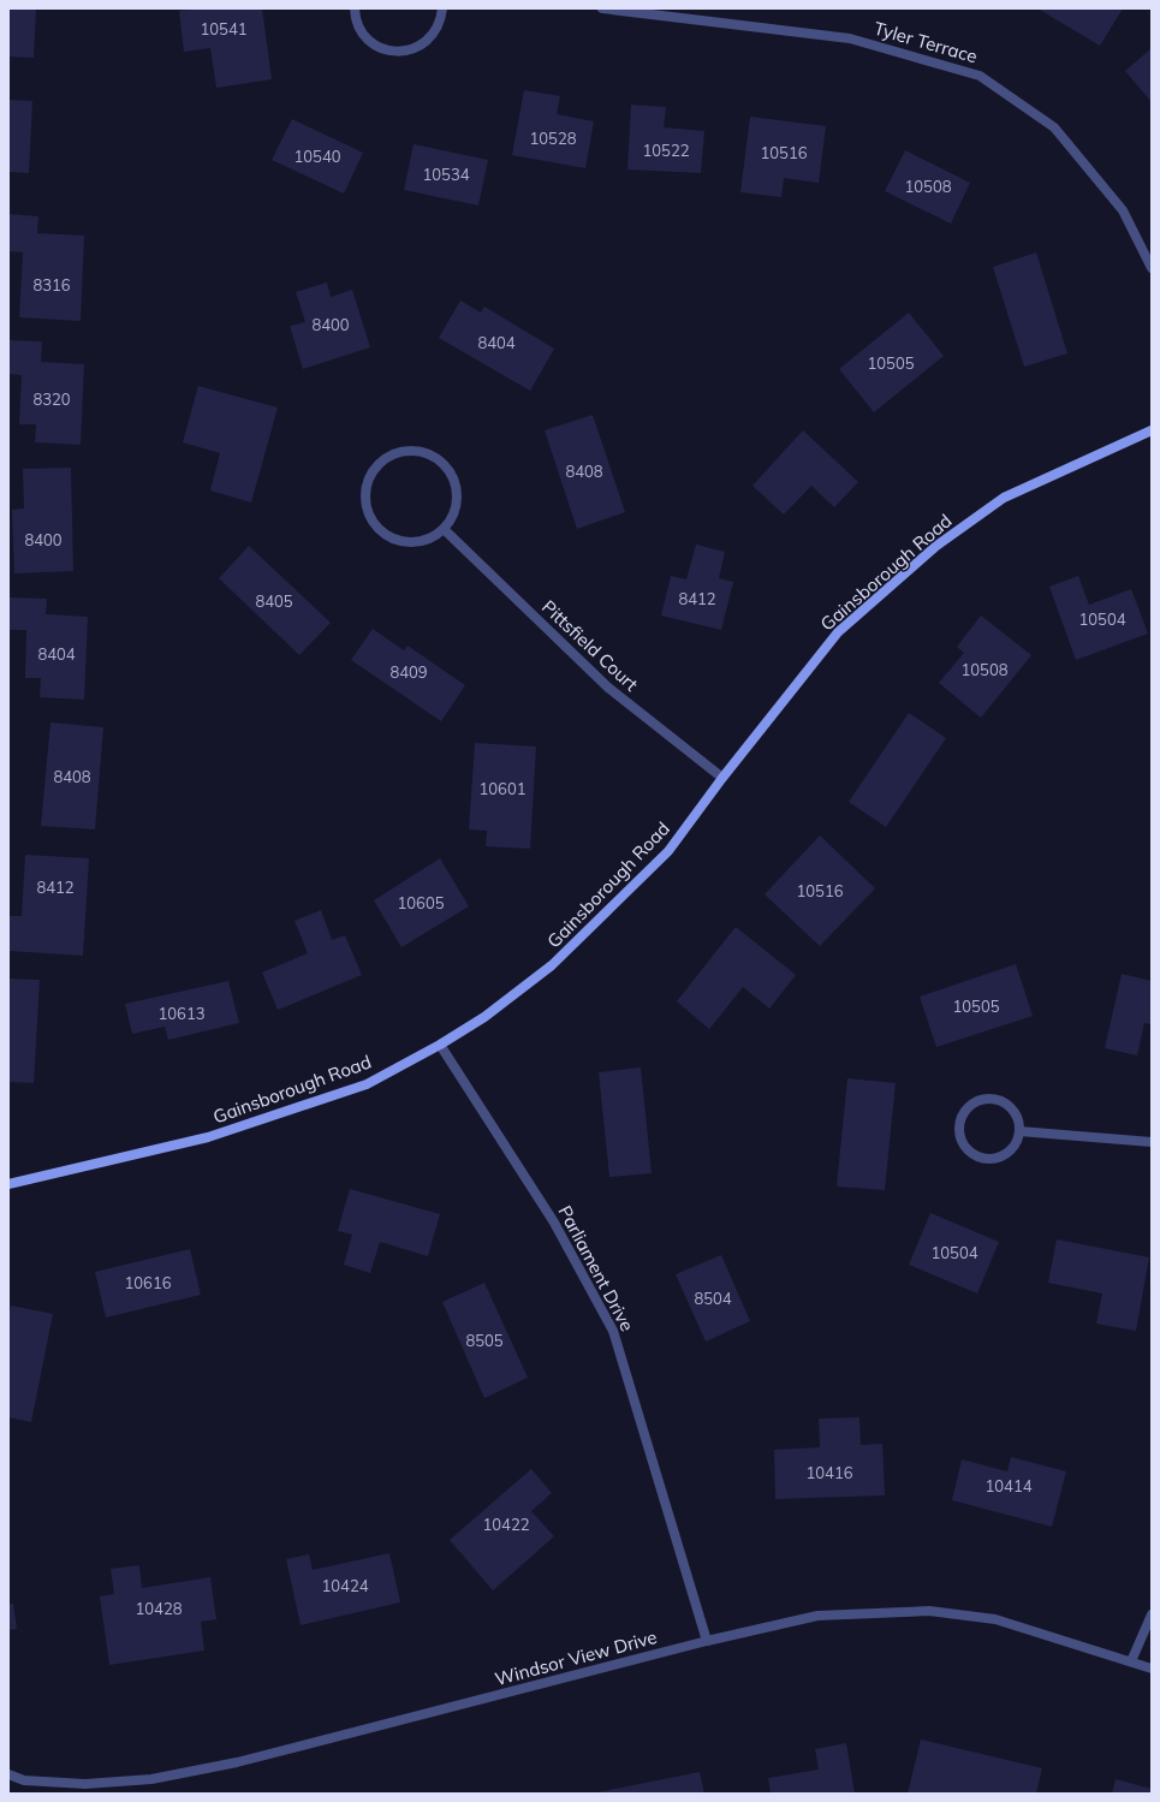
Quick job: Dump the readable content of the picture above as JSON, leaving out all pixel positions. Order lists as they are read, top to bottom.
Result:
{
  "streets": {
    "street": [
      "Tyler Terrace",
      "Gainsborough Road",
      "Pittsfield Court",
      "Parliament Drive",
      "Windsor View Drive"
    ]
  },
  "crossings": [
    ["Gainsborough Road", "Pittsfield Court"],
    ["Gainsborough Road", "Parliament Drive"],
    ["Parliament Drive", "Windsor View Drive"]
  ],
  "house_numbers": [
    "10541",
    "10528",
    "10522",
    "10516",
    "10540",
    "10534",
    "10508",
    "8316",
    "8400",
    "8404",
    "10505",
    "8320",
    "8408",
    "8400",
    "8412",
    "8405",
    "10504",
    "8404",
    "10508",
    "8409",
    "8408",
    "10601",
    "8412",
    "10516",
    "10605",
    "10505",
    "10613",
    "10504",
    "10616",
    "8504",
    "8505",
    "10416",
    "10414",
    "10422",
    "10424",
    "10428"
  ]
}
